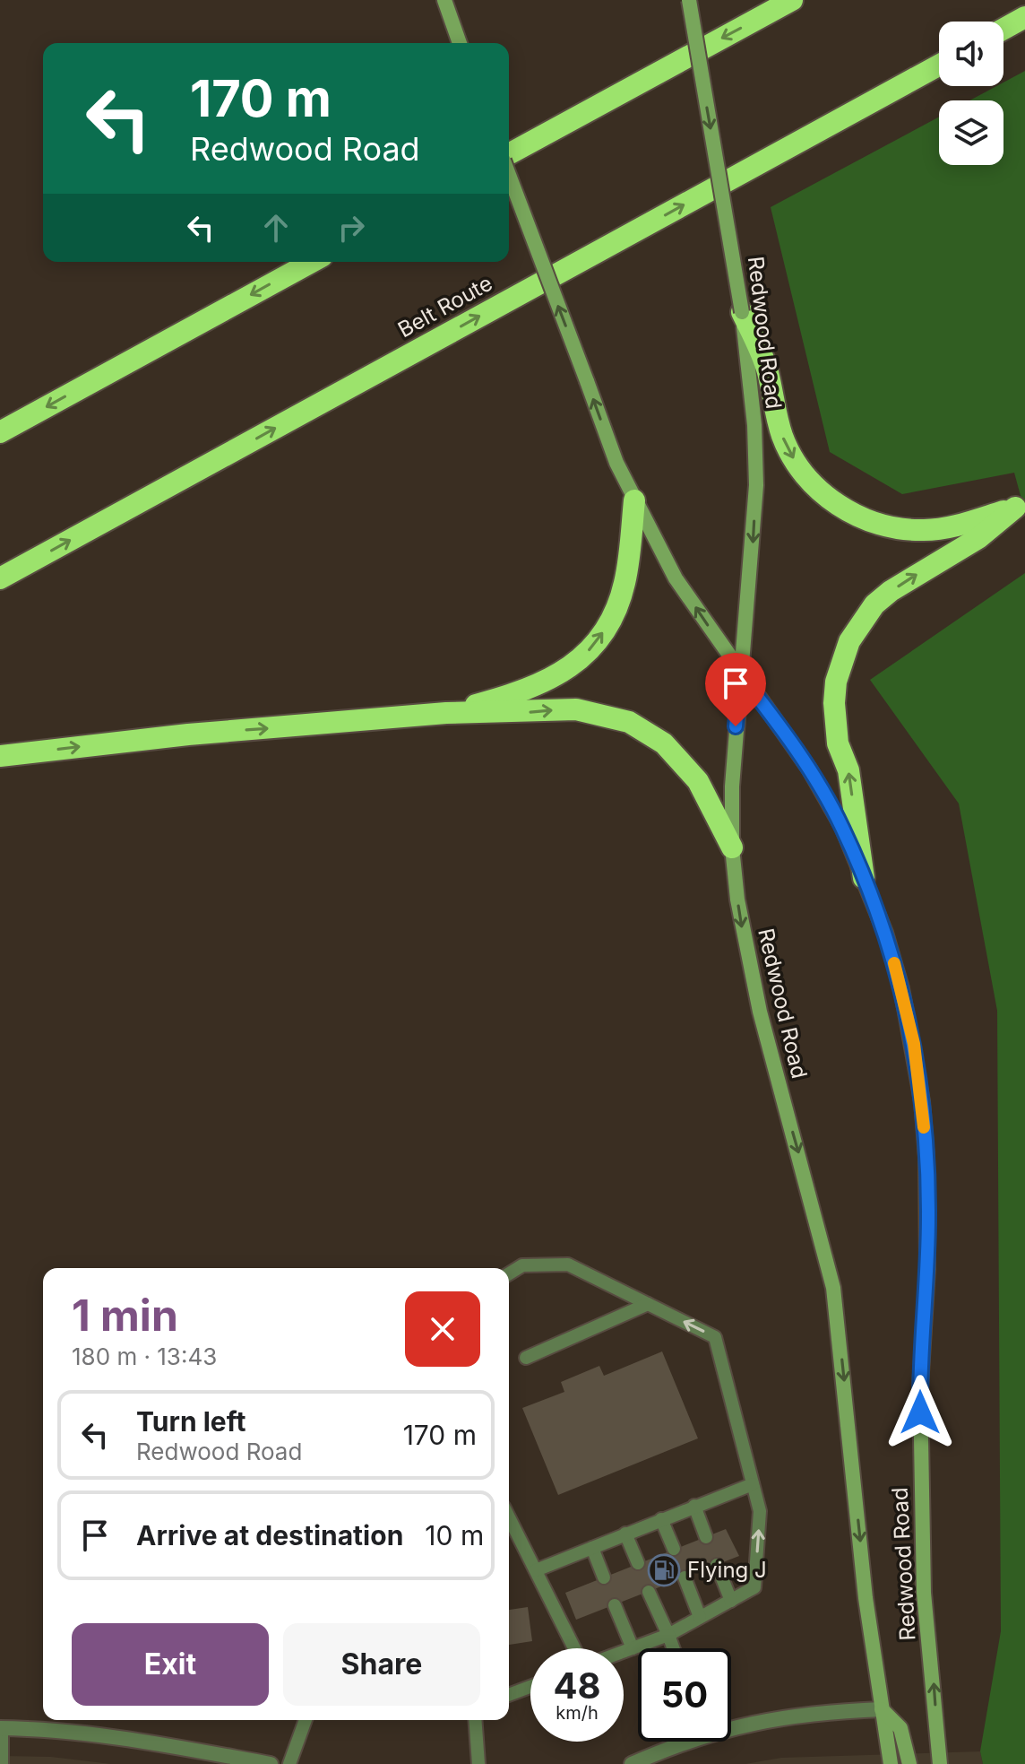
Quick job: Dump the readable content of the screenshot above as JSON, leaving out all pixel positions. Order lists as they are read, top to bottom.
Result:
{
  "streets": {
    "highway": ["Belt Route"],
    "main road": ["Redwood Road"]
  },
  "places": {
    "fuel station": ["Flying J"]
  },
  "page": {
    "turn": ["170 m", "Redwood Road"],
    "heading": ["1 min", "180 m · 13:43"],
    "list": [
      {
        "name": "Turn left",
        "note": "Redwood Road",
        "value": "170 m"
      },
      {
        "name": "Arrive at destination",
        "value": "10 m"
      }
    ],
    "buttons": ["Exit", "Share"],
    "speed": "48 km/h",
    "limit": "50"
  }
}
